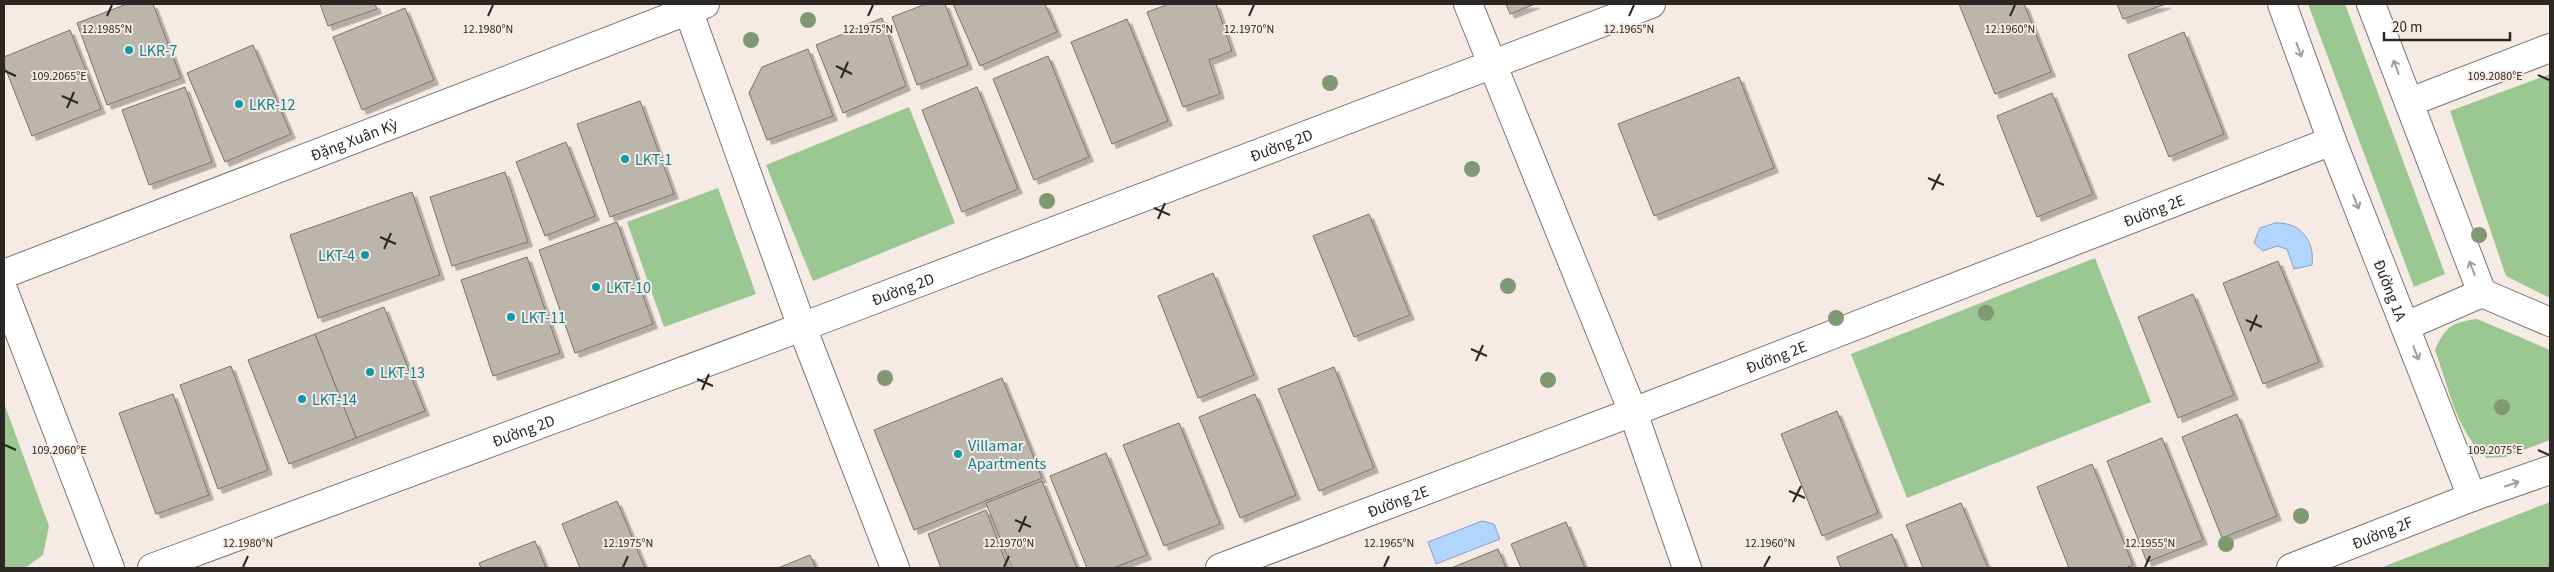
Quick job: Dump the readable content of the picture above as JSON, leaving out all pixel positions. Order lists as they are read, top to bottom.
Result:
{
  "streets": {
    "street": [
      "Đặng Xuân Kỳ",
      "Đường 2D",
      "Đường 2E",
      "Đường 1A",
      "Đường 2F"
    ]
  },
  "crossings": [
    ["Đường 2E", "Đường 1A"],
    ["Đường 1A", "Đường 2F"]
  ],
  "places": [
    "LKR-7",
    "LKR-12",
    "LKT-1",
    "LKT-4",
    "LKT-10",
    "LKT-11",
    "LKT-13",
    "LKT-14",
    "Villamar Apartments"
  ],
  "scale_bar": "20 m",
  "coordinates": [
    "12.1985°N",
    "12.1980°N",
    "12.1975°N",
    "12.1970°N",
    "12.1965°N",
    "12.1960°N",
    "109.2080°E",
    "109.2065°E",
    "109.2075°E",
    "109.2060°E",
    "12.1955°N"
  ]
}
